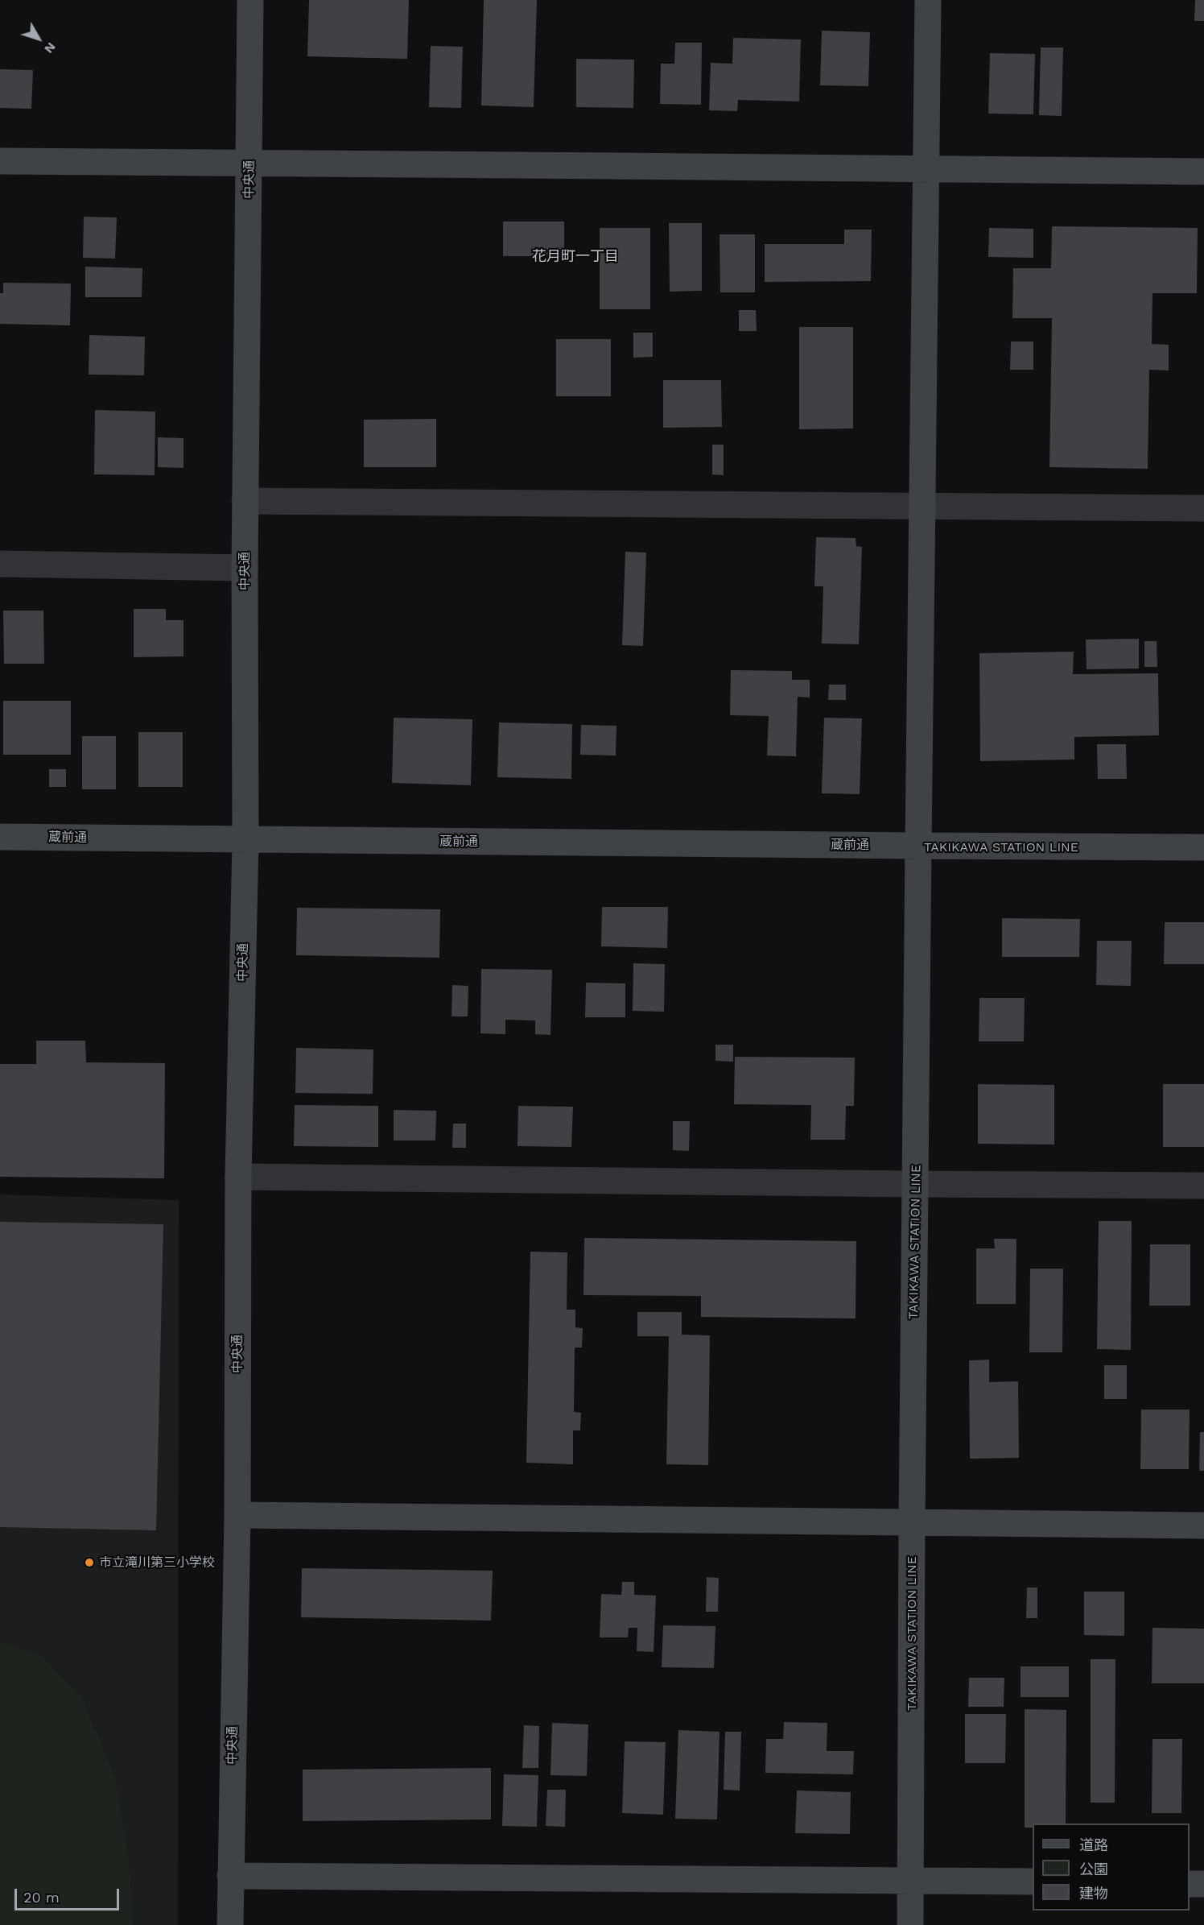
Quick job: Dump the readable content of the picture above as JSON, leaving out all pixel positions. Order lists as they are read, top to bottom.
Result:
{
  "streets": {
    "street": ["中央通", "蔵前通", "TAKIKAWA STATION LINE"]
  },
  "crossings": [
    ["中央通", "蔵前通"],
    ["蔵前通", "TAKIKAWA STATION LINE"]
  ],
  "districts": ["花月町一丁目"],
  "places": ["市立滝川第三小学校"],
  "legend": ["道路", "公園", "建物"],
  "scale_bar": "20 m",
  "north": "bottom right"
}
